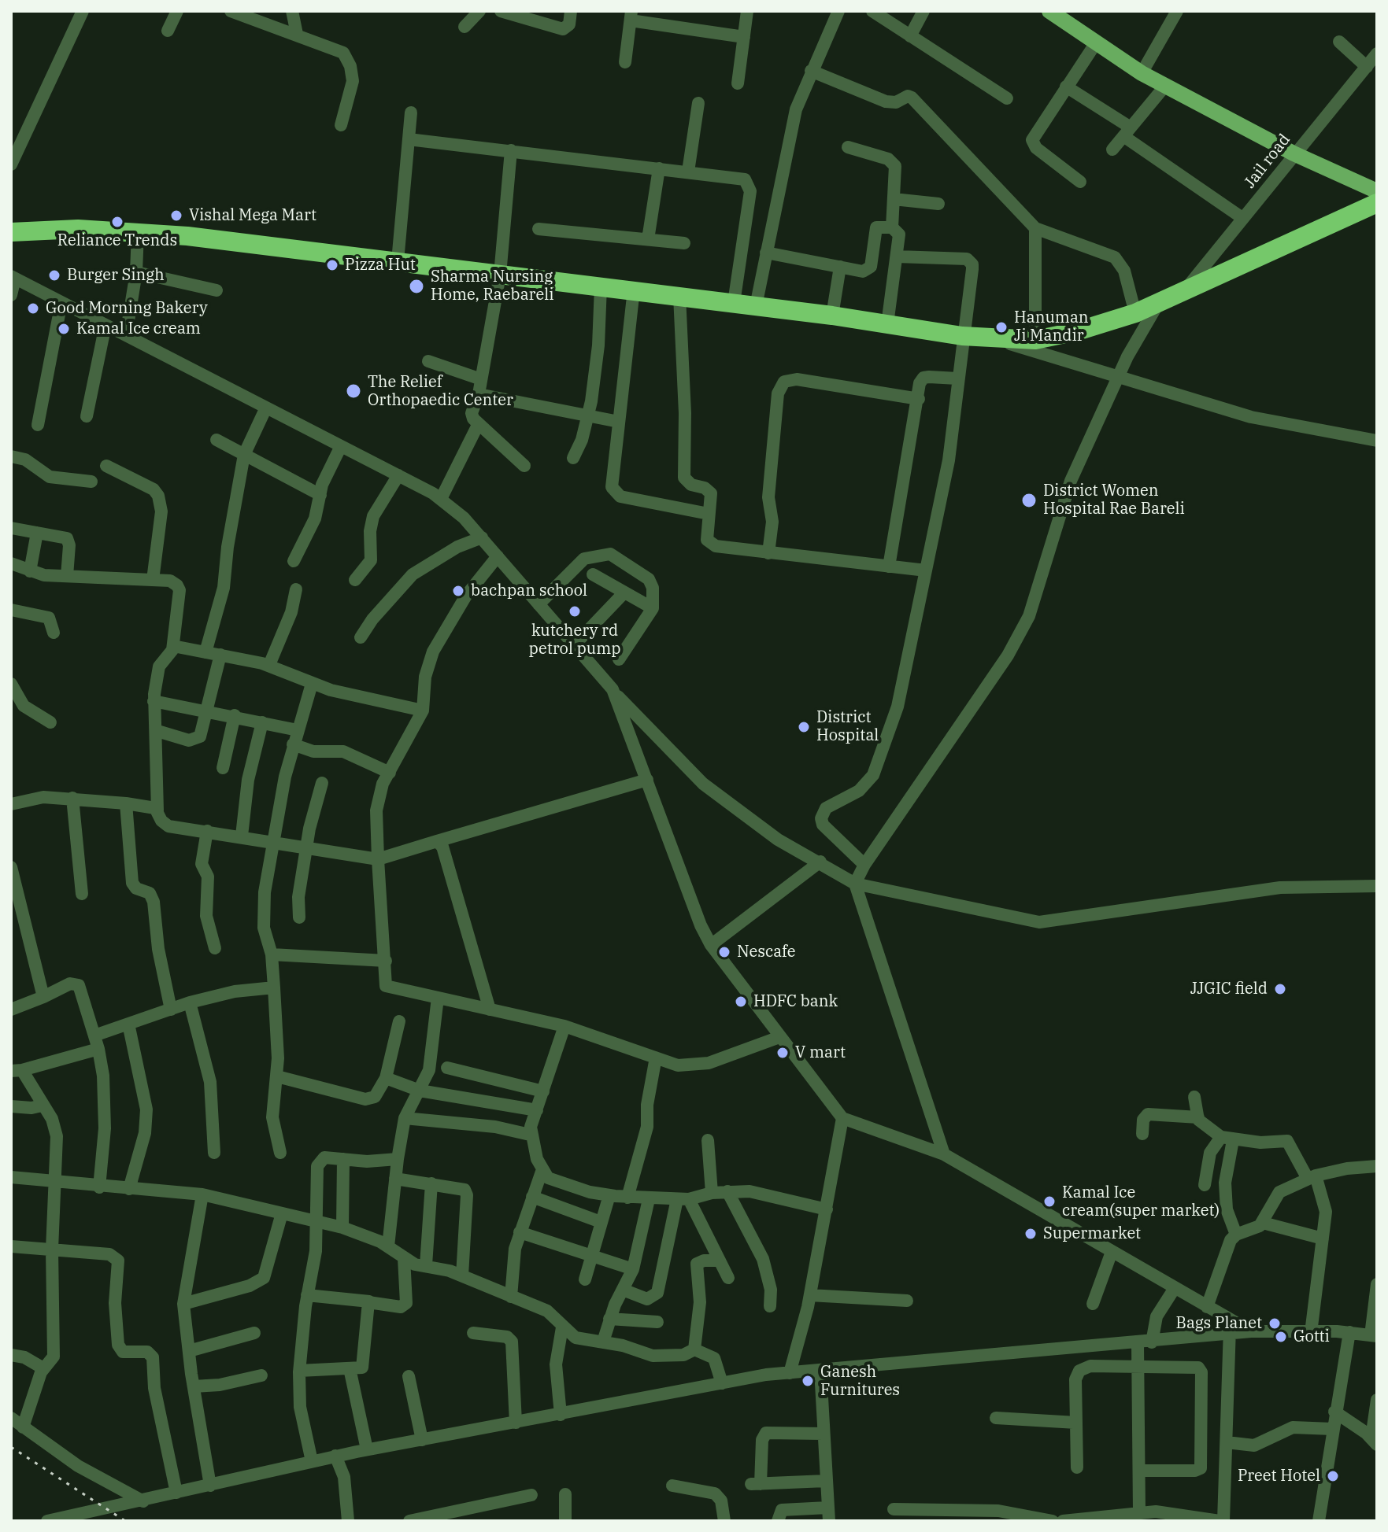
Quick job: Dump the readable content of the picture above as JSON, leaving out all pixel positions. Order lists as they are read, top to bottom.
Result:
{
  "streets": {
    "street": ["Jail road"]
  },
  "places": [
    "Vishal Mega Mart",
    "Reliance Trends",
    "Pizza Hut",
    "Burger Singh",
    "Sharma Nursing Home, Raebareli",
    "Good Morning Bakery",
    "Hanuman Ji Mandir",
    "Kamal Ice cream",
    "The Relief Orthopaedic Center",
    "District Women Hospital Rae Bareli",
    "bachpan school",
    "kutchery rd petrol pump",
    "District Hospital",
    "Nescafe",
    "JJGIC field",
    "HDFC bank",
    "V mart",
    "Kamal Ice cream(super market)",
    "Supermarket",
    "Bags Planet",
    "Gotti",
    "Ganesh Furnitures",
    "Preet Hotel"
  ]
}
